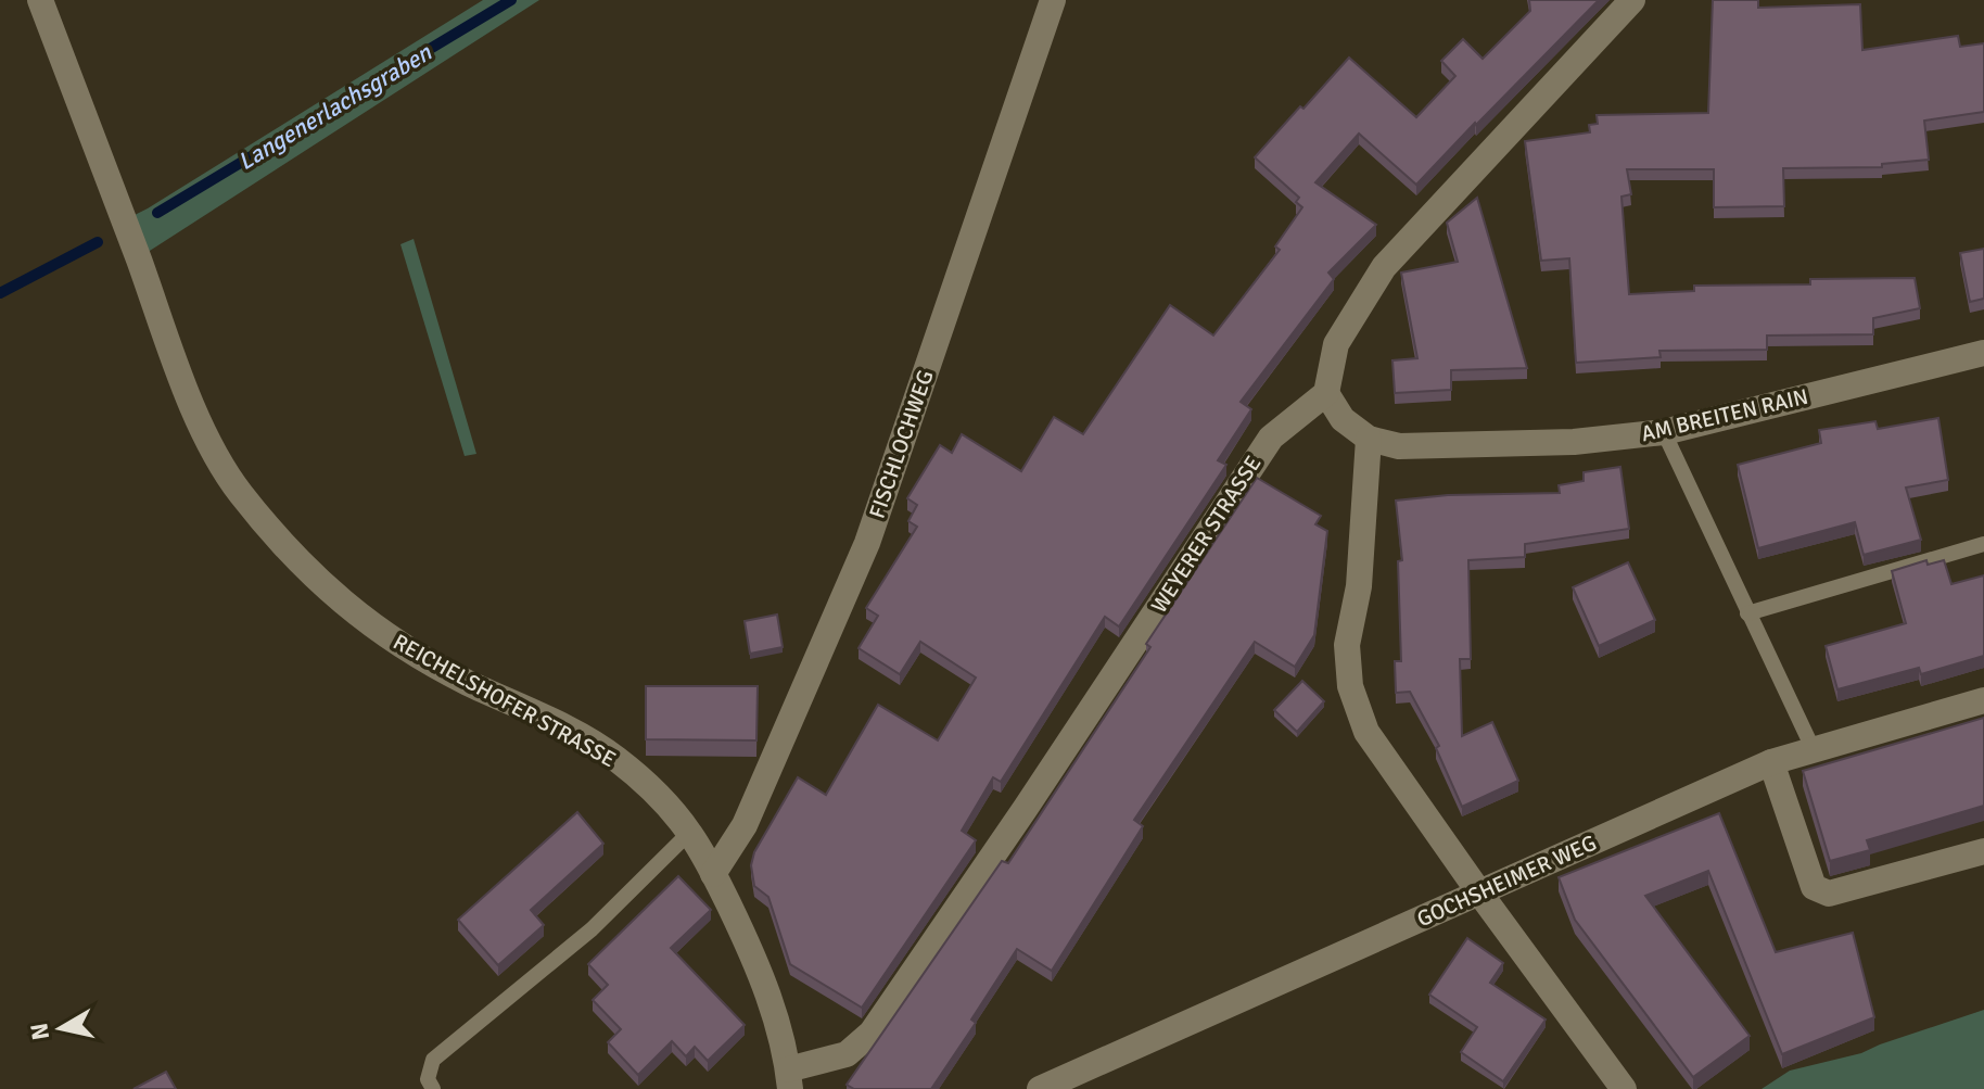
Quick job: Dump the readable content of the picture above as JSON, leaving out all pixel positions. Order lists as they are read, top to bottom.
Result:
{
  "streets": {
    "street": [
      "AM BREITEN RAIN",
      "FISCHLOCHWEG",
      "WEYERER STRASSE",
      "REICHELSHOFER STRASSE",
      "GOCHSHEIMER WEG"
    ]
  },
  "crossings": [
    ["FISCHLOCHWEG", "REICHELSHOFER STRASSE"],
    ["WEYERER STRASSE", "REICHELSHOFER STRASSE"]
  ],
  "water": ["Langenerlachsgraben"],
  "north": "left"
}
